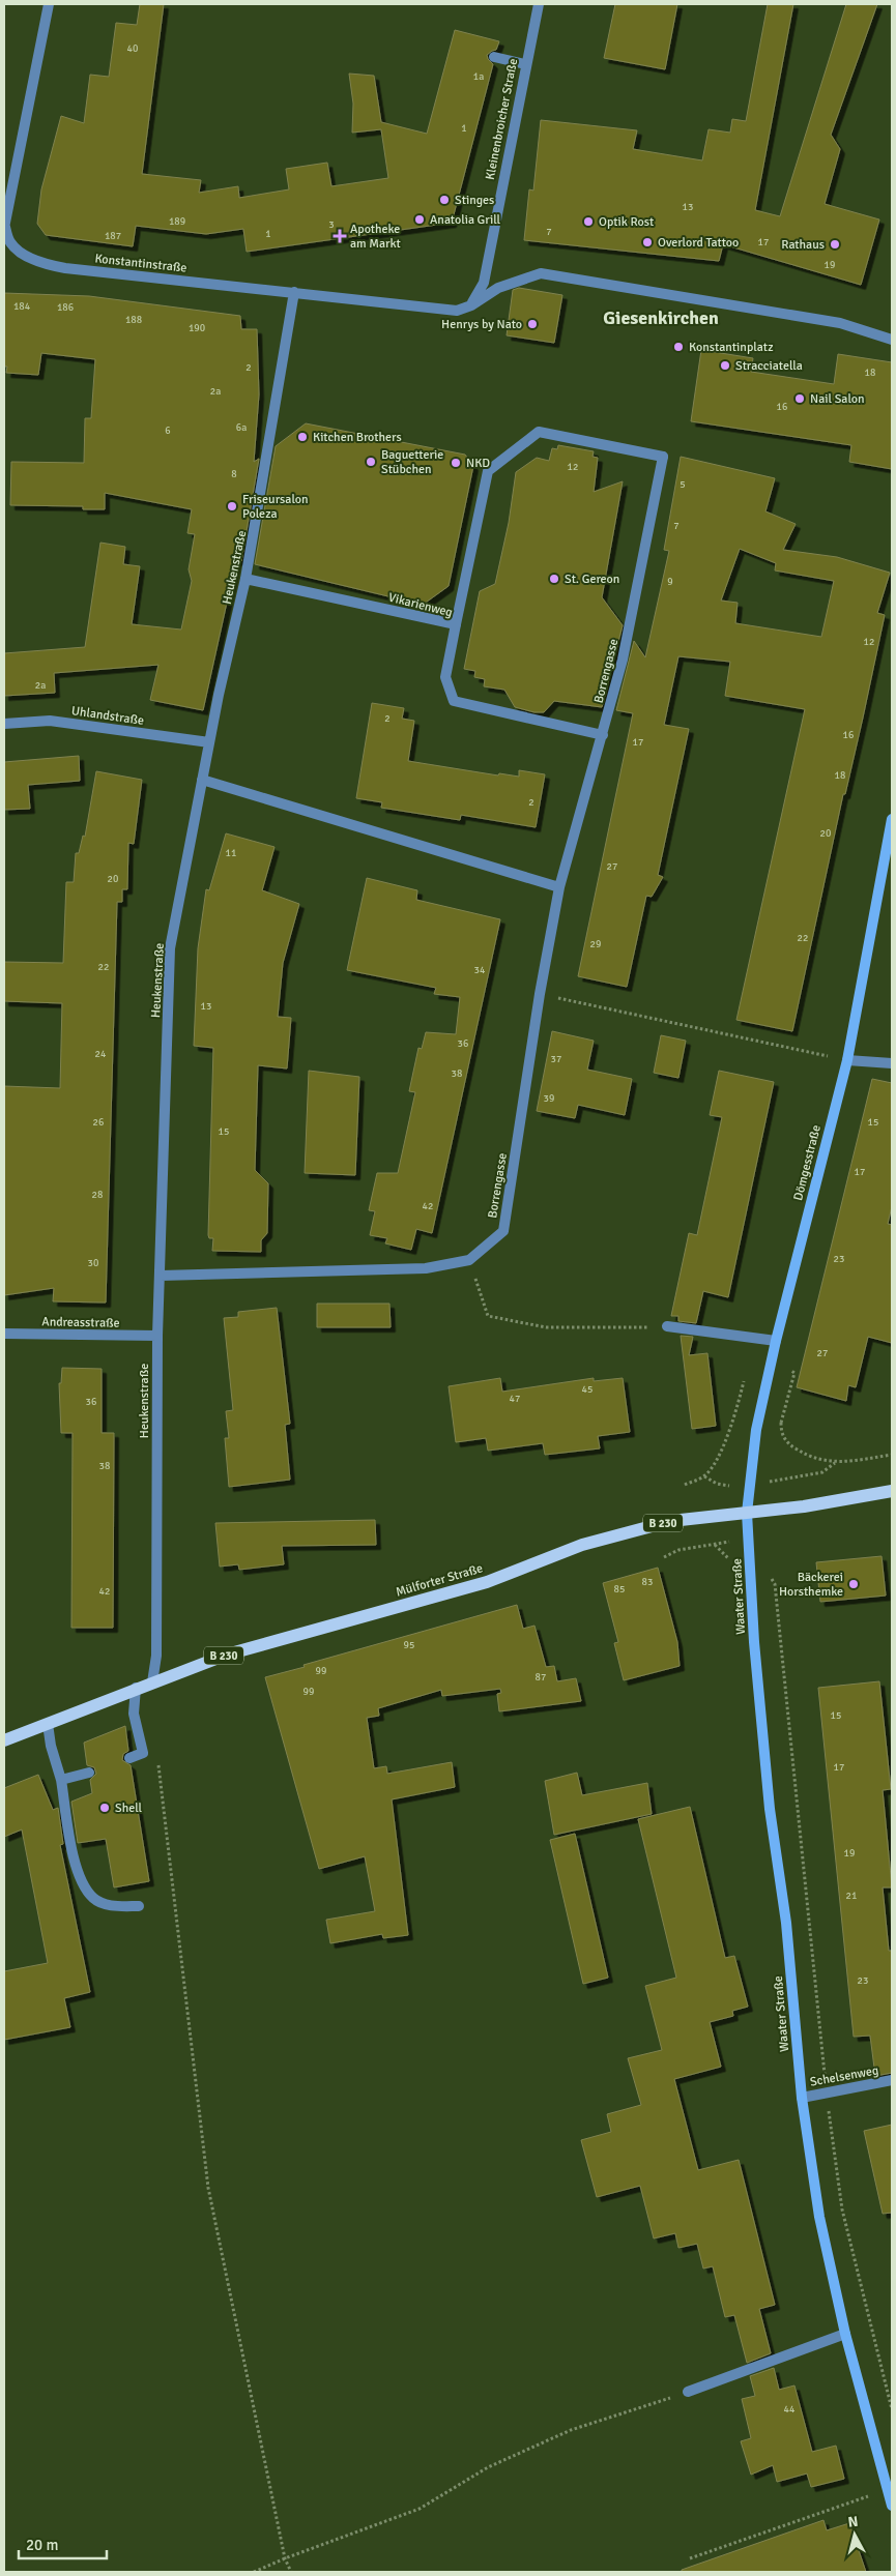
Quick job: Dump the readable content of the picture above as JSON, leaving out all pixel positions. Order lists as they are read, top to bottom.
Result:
{
  "streets": {
    "main road": [
      "Dömgesstraße",
      "B 230",
      "Mülforter Straße",
      "Waater Straße"
    ],
    "street": [
      "Kleinenbroicher Straße",
      "Konstantinstraße",
      "Heukenstraße",
      "Vikarienweg",
      "Borrengasse",
      "Uhlandstraße",
      "Andreasstraße",
      "Schelsenweg"
    ]
  },
  "crossings": [
    ["Konstantinstraße", "Heukenstraße"],
    ["Heukenstraße", "Vikarienweg"],
    ["Heukenstraße", "Borrengasse"],
    ["Heukenstraße", "Uhlandstraße"],
    ["Heukenstraße", "Andreasstraße"],
    ["Heukenstraße", "Mülforter Straße"],
    ["Vikarienweg", "Borrengasse"],
    ["Dömgesstraße", "Mülforter Straße"],
    ["Dömgesstraße", "Waater Straße"],
    ["Mülforter Straße", "Waater Straße"],
    ["Waater Straße", "Schelsenweg"]
  ],
  "districts": ["Giesenkirchen"],
  "places": {
    "other": [
      "Stinges",
      "Anatolia Grill",
      "Optik Rost",
      "Overlord Tattoo",
      "Rathaus",
      "Henrys by Nato",
      "Konstantinplatz",
      "Stracciatella",
      "Nail Salon",
      "Kitchen Brothers",
      "Baguetterie Stübchen",
      "NKD",
      "Friseursalon Poleza",
      "St. Gereon",
      "Bäckerei Horsthemke",
      "Shell"
    ],
    "health": ["Apotheke am Markt"]
  },
  "house_numbers": [
    "40",
    "1a",
    "1",
    "13",
    "189",
    "3",
    "7",
    "1",
    "187",
    "17",
    "19",
    "184",
    "186",
    "188",
    "190",
    "2",
    "18",
    "2a",
    "16",
    "6a",
    "6",
    "12",
    "8",
    "5",
    "7",
    "9",
    "12",
    "2a",
    "2",
    "16",
    "17",
    "18",
    "2",
    "20",
    "11",
    "27",
    "20",
    "22",
    "29",
    "22",
    "34",
    "13",
    "36",
    "24",
    "37",
    "38",
    "39",
    "26",
    "15",
    "15",
    "17",
    "28",
    "42",
    "23",
    "30",
    "27",
    "45",
    "47",
    "36",
    "38",
    "83",
    "85",
    "42",
    "95",
    "99",
    "87",
    "99",
    "15",
    "17",
    "19",
    "21",
    "23",
    "44"
  ],
  "scale_bar": "20 m",
  "north": "top"
}
